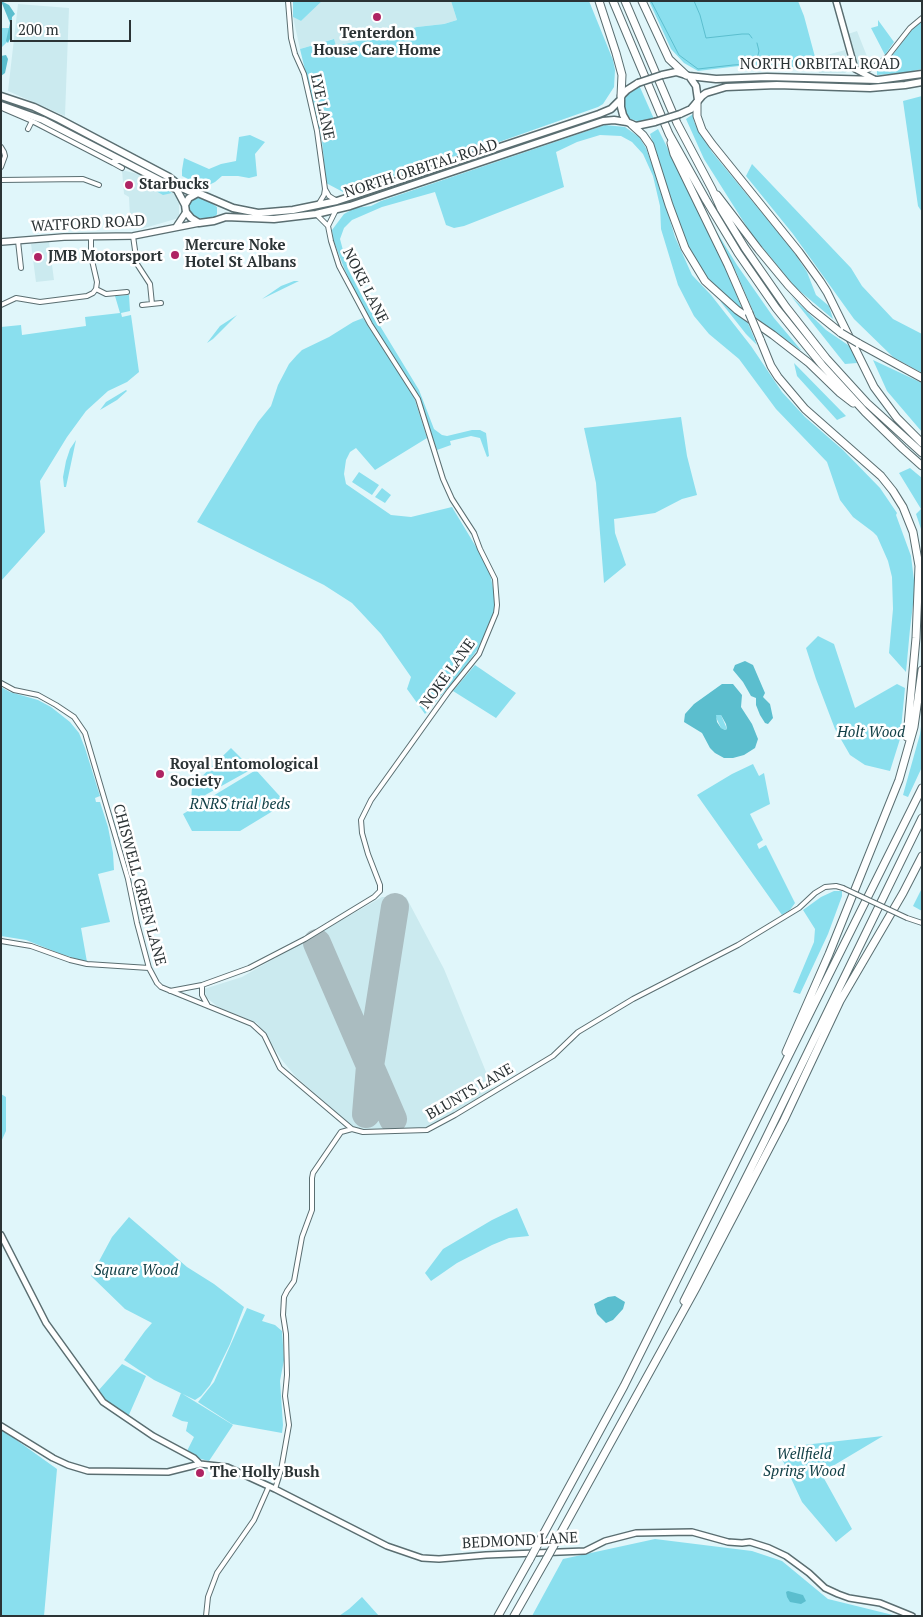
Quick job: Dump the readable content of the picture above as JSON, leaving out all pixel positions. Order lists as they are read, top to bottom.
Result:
{
  "streets": {
    "highway": ["NORTH ORBITAL ROAD"],
    "main road": ["WATFORD ROAD"],
    "street": [
      "LYE LANE",
      "NOKE LANE",
      "CHISWELL GREEN LANE",
      "BLUNTS LANE",
      "BEDMOND LANE"
    ]
  },
  "crossings": [
    ["NORTH ORBITAL ROAD", "WATFORD ROAD"],
    ["NOKE LANE", "CHISWELL GREEN LANE"],
    ["CHISWELL GREEN LANE", "BLUNTS LANE"]
  ],
  "parks": [
    "Holt Wood",
    "RNRS trial beds",
    "Square Wood",
    "Wellfield Spring Wood"
  ],
  "places": [
    "Tenterdon House Care Home",
    "Starbucks",
    "Mercure Noke Hotel St Albans",
    "JMB Motorsport",
    "Royal Entomological Society",
    "The Holly Bush"
  ],
  "scale_bar": "200 m"
}
